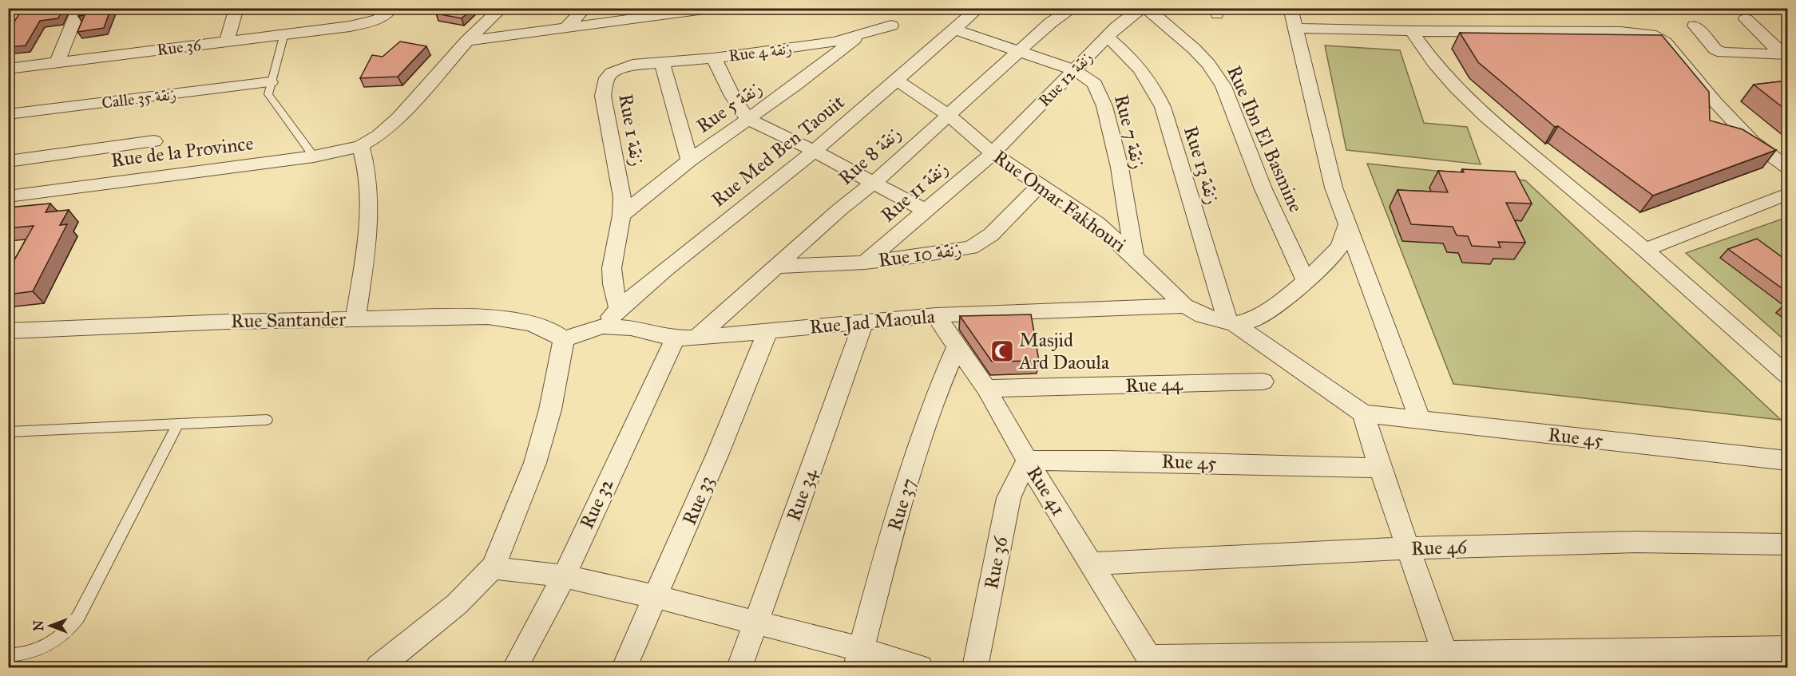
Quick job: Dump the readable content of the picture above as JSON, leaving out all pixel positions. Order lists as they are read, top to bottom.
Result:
{
  "streets": {
    "street": [
      "Rue 36",
      "Rue 4 زنقة",
      "Rue 12 زنقة",
      "Calle 35 زنقة",
      "Rue 5 زنقة",
      "Rue 1 زنقة",
      "Rue 7 زنقة",
      "Rue Ibn El Basmine",
      "Rue Med Ben Taouit",
      "Rue de la Province",
      "Rue 8 زنقة",
      "Rue 13 زنقة",
      "Rue 11 زنقة",
      "Rue Omar Fakhouri",
      "Rue 10 زنقة",
      "Rue Santander",
      "Rue Jad Maoula",
      "Rue 44",
      "Rue 45",
      "Rue 41",
      "Rue 34",
      "Rue 33",
      "Rue 32",
      "Rue 37",
      "Rue 46"
    ]
  },
  "crossings": [
    ["Rue 36", "Rue 45"],
    ["Rue 36", "Rue 41"],
    ["Rue 4 زنقة", "Rue 5 زنقة"],
    ["Rue 4 زنقة", "Rue 1 زنقة"],
    ["Rue 12 زنقة", "Rue 7 زنقة"],
    ["Rue 12 زنقة", "Rue 13 زنقة"],
    ["Rue 12 زنقة", "Rue 11 زنقة"],
    ["Rue 12 زنقة", "Rue Omar Fakhouri"],
    ["Rue 5 زنقة", "Rue 1 زنقة"],
    ["Rue 1 زنقة", "Rue Med Ben Taouit"],
    ["Rue 7 زنقة", "Rue Med Ben Taouit"],
    ["Rue 7 زنقة", "Rue 8 زنقة"],
    ["Rue 7 زنقة", "Rue Omar Fakhouri"],
    ["Rue Med Ben Taouit", "Rue Omar Fakhouri"],
    ["Rue Med Ben Taouit", "Rue Jad Maoula"],
    ["Rue 8 زنقة", "Rue Omar Fakhouri"],
    ["Rue 8 زنقة", "Rue 10 زنقة"],
    ["Rue 8 زنقة", "Rue Jad Maoula"],
    ["Rue 8 زنقة", "Rue 32"],
    ["Rue 13 زنقة", "Rue Omar Fakhouri"],
    ["Rue 11 زنقة", "Rue Omar Fakhouri"],
    ["Rue 11 زنقة", "Rue 10 زنقة"],
    ["Rue Omar Fakhouri", "Rue 10 زنقة"],
    ["Rue Omar Fakhouri", "Rue Jad Maoula"],
    ["Rue Omar Fakhouri", "Rue 45"],
    ["Rue Santander", "Rue Jad Maoula"],
    ["Rue Jad Maoula", "Rue 41"],
    ["Rue Jad Maoula", "Rue 34"],
    ["Rue Jad Maoula", "Rue 33"],
    ["Rue Jad Maoula", "Rue 32"],
    ["Rue 44", "Rue 41"],
    ["Rue 45", "Rue 41"],
    ["Rue 41", "Rue 37"],
    ["Rue 41", "Rue 46"]
  ],
  "places": {
    "mosque": ["Masjid Ard Daoula"]
  },
  "north": "left"
}
